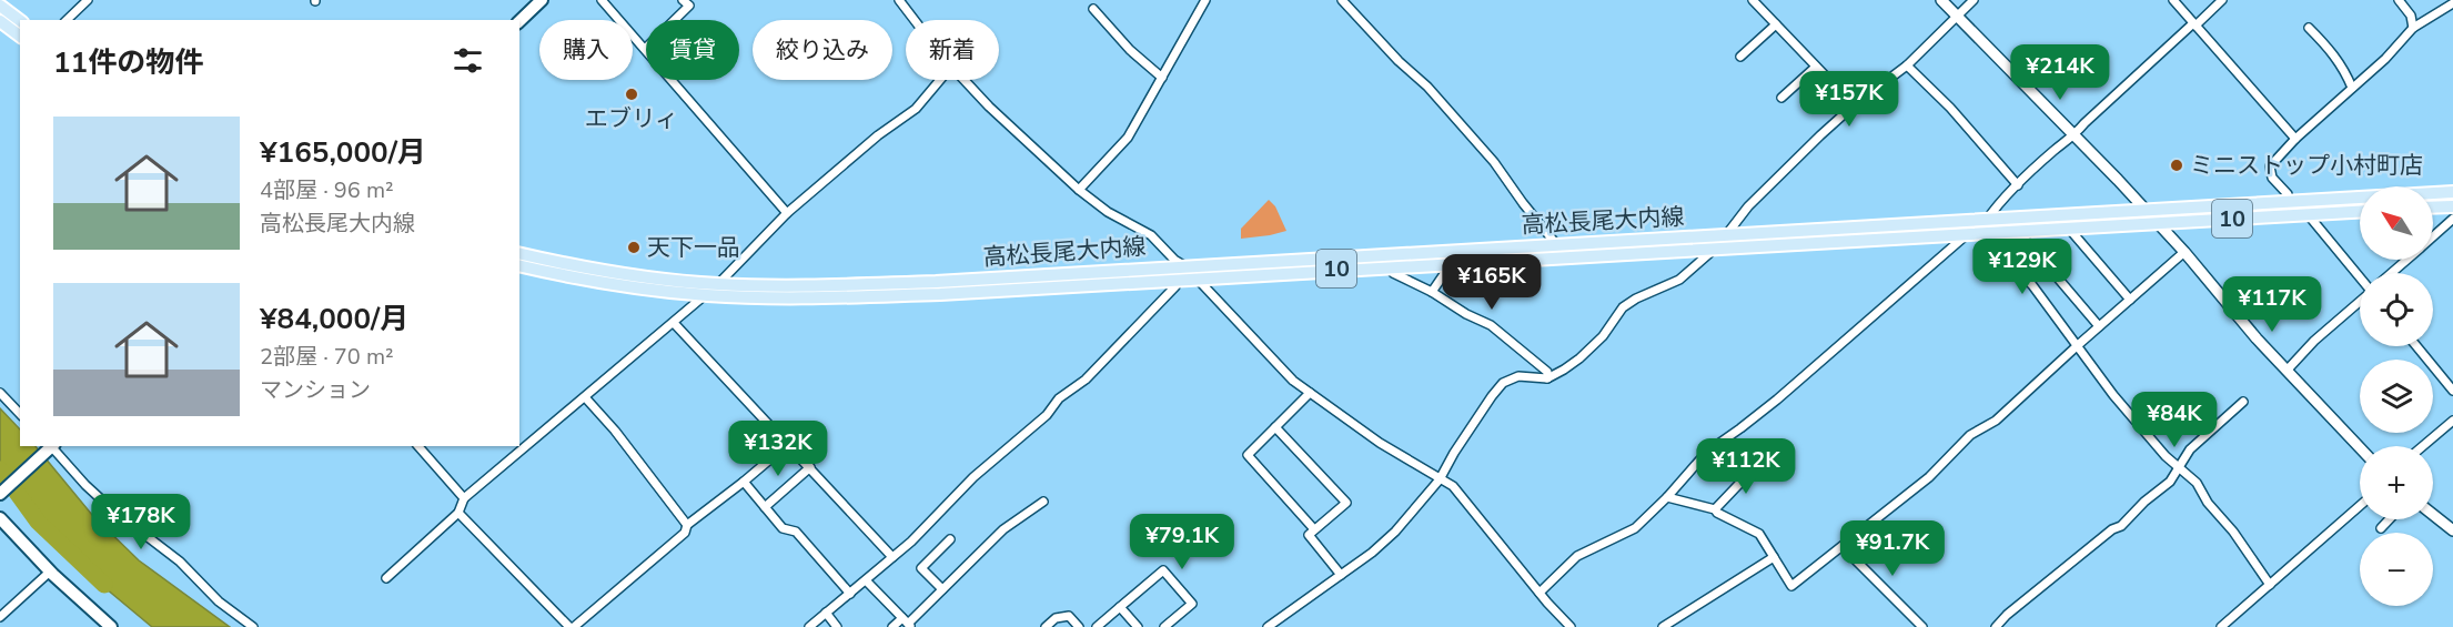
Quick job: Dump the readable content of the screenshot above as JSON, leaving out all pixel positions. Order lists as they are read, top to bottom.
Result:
{
  "streets": {
    "main road": ["10", "高松長尾大内線"]
  },
  "places": ["エブリィ", "ミニストップ小村町店", "天下一品"],
  "north": "top left",
  "page": {
    "chip": [
      "購入",
      "賃貸",
      "絞り込み",
      "新着"
    ],
    "heading": "11件の物件",
    "price": [
      "¥214K",
      "¥157K",
      "¥129K",
      "¥165K",
      "¥117K",
      "¥84K",
      "¥132K",
      "¥112K",
      "¥178K",
      "¥79.1K",
      "¥91.7K"
    ],
    "list": [
      {
        "name": "¥165,000/月",
        "note": "4部屋 · 96 m² · 高松長尾大内線"
      },
      {
        "name": "¥84,000/月",
        "note": "2部屋 · 70 m² · マンション"
      }
    ],
    "map_buttons": ["+", "−"]
  }
}
